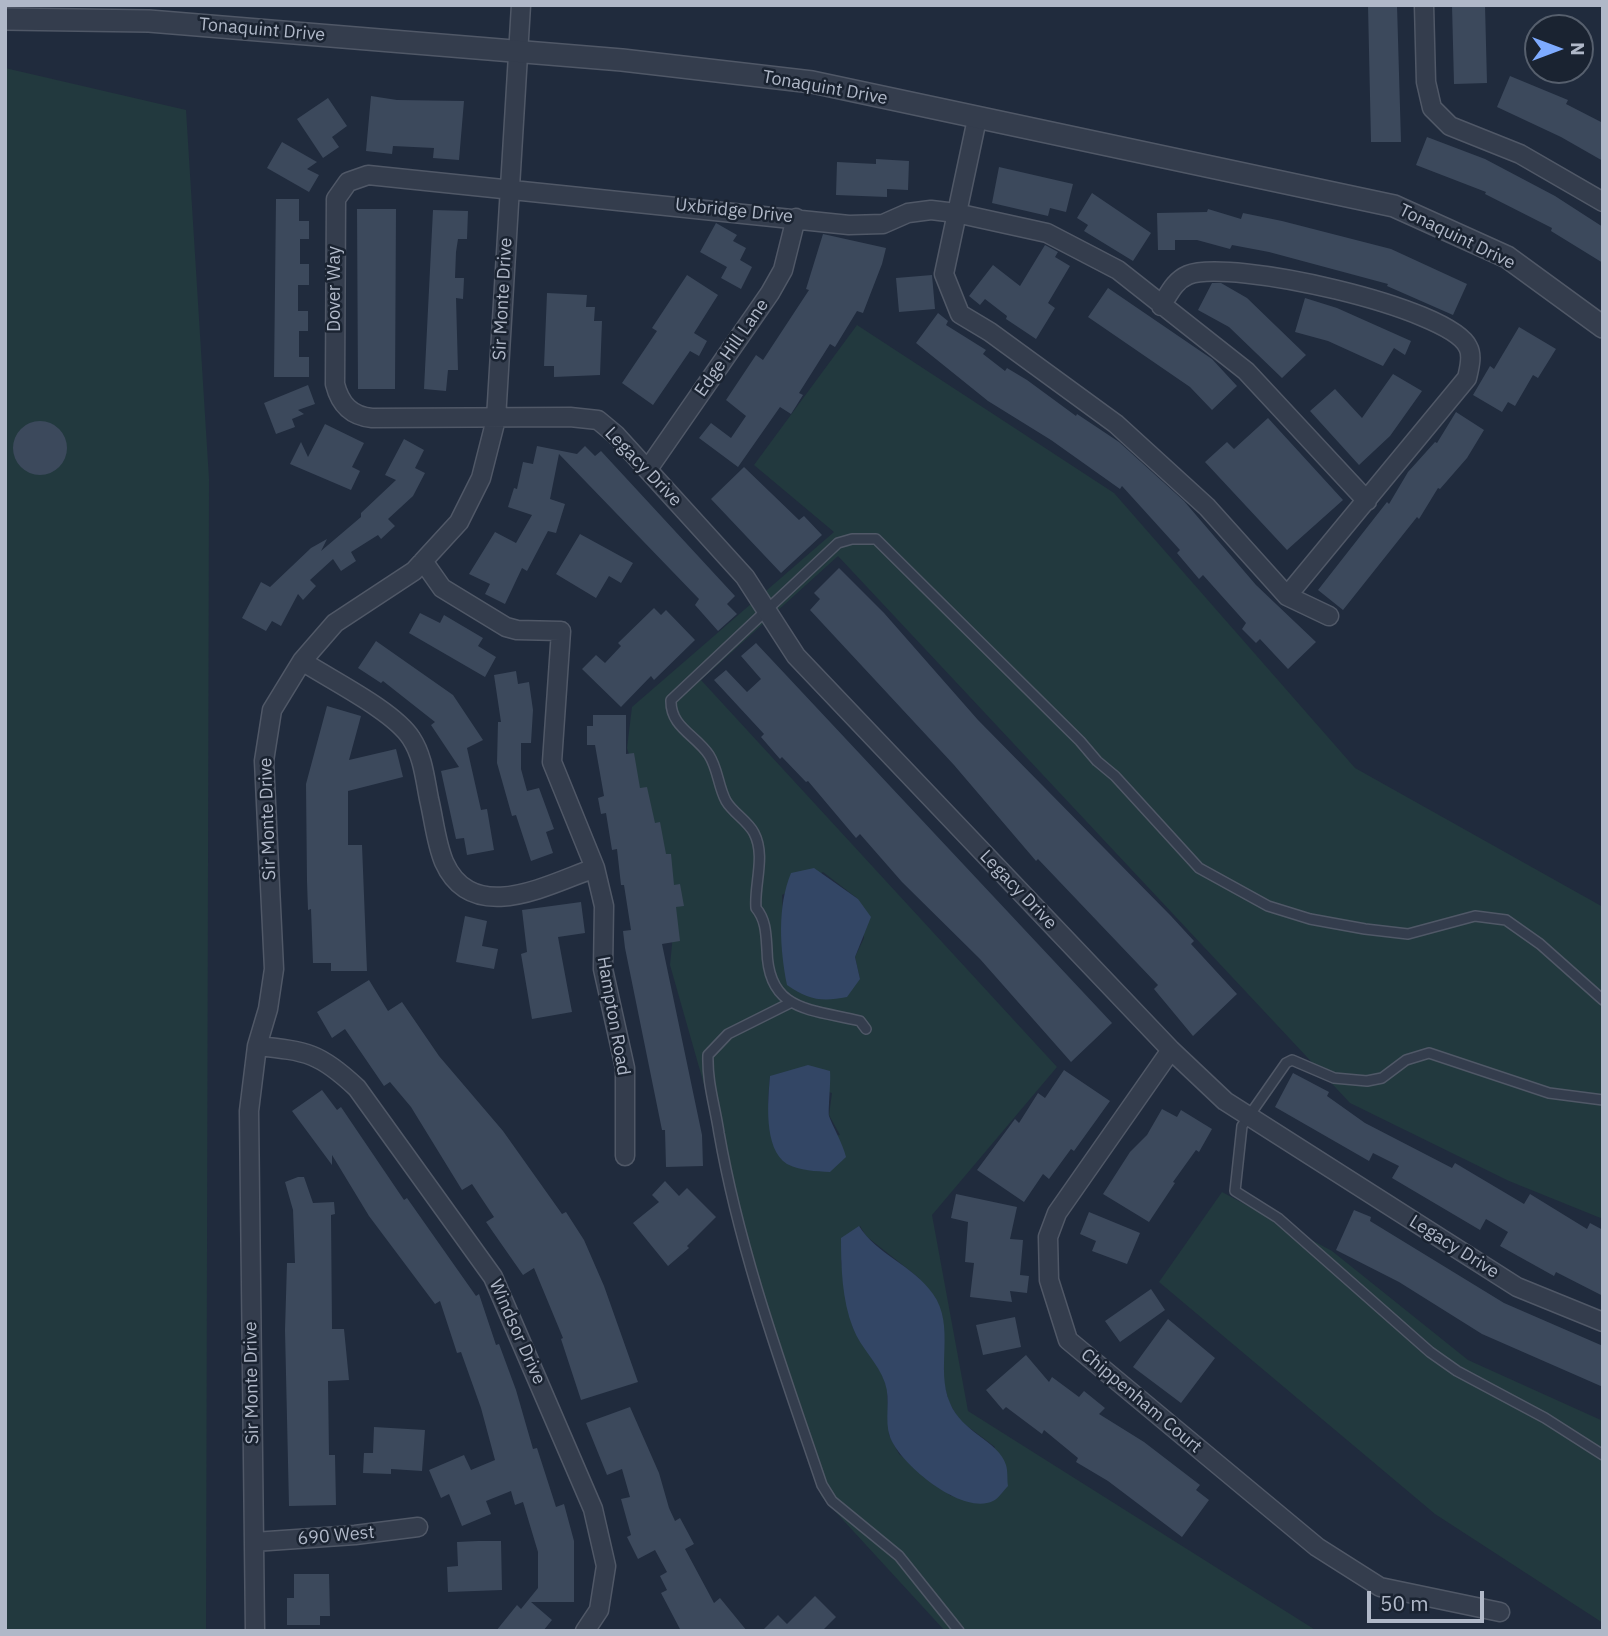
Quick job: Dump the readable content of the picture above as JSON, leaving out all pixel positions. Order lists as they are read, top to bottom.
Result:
{
  "streets": {
    "street": [
      "Tonaquint Drive",
      "Uxbridge Drive",
      "Dover Way",
      "Sir Monte Drive",
      "Edge Hill Lane",
      "Legacy Drive",
      "Hampton Road",
      "Windsor Drive",
      "Chippenham Court",
      "690 West"
    ]
  },
  "crossings": [
    ["Tonaquint Drive", "Sir Monte Drive"],
    ["Uxbridge Drive", "Dover Way"],
    ["Uxbridge Drive", "Sir Monte Drive"],
    ["Uxbridge Drive", "Edge Hill Lane"],
    ["Dover Way", "Sir Monte Drive"],
    ["Dover Way", "Legacy Drive"],
    ["Sir Monte Drive", "Legacy Drive"],
    ["Sir Monte Drive", "Hampton Road"],
    ["Sir Monte Drive", "Windsor Drive"],
    ["Sir Monte Drive", "690 West"],
    ["Edge Hill Lane", "Legacy Drive"],
    ["Legacy Drive", "Chippenham Court"]
  ],
  "scale_bar": "50 m",
  "north": "right"
}
